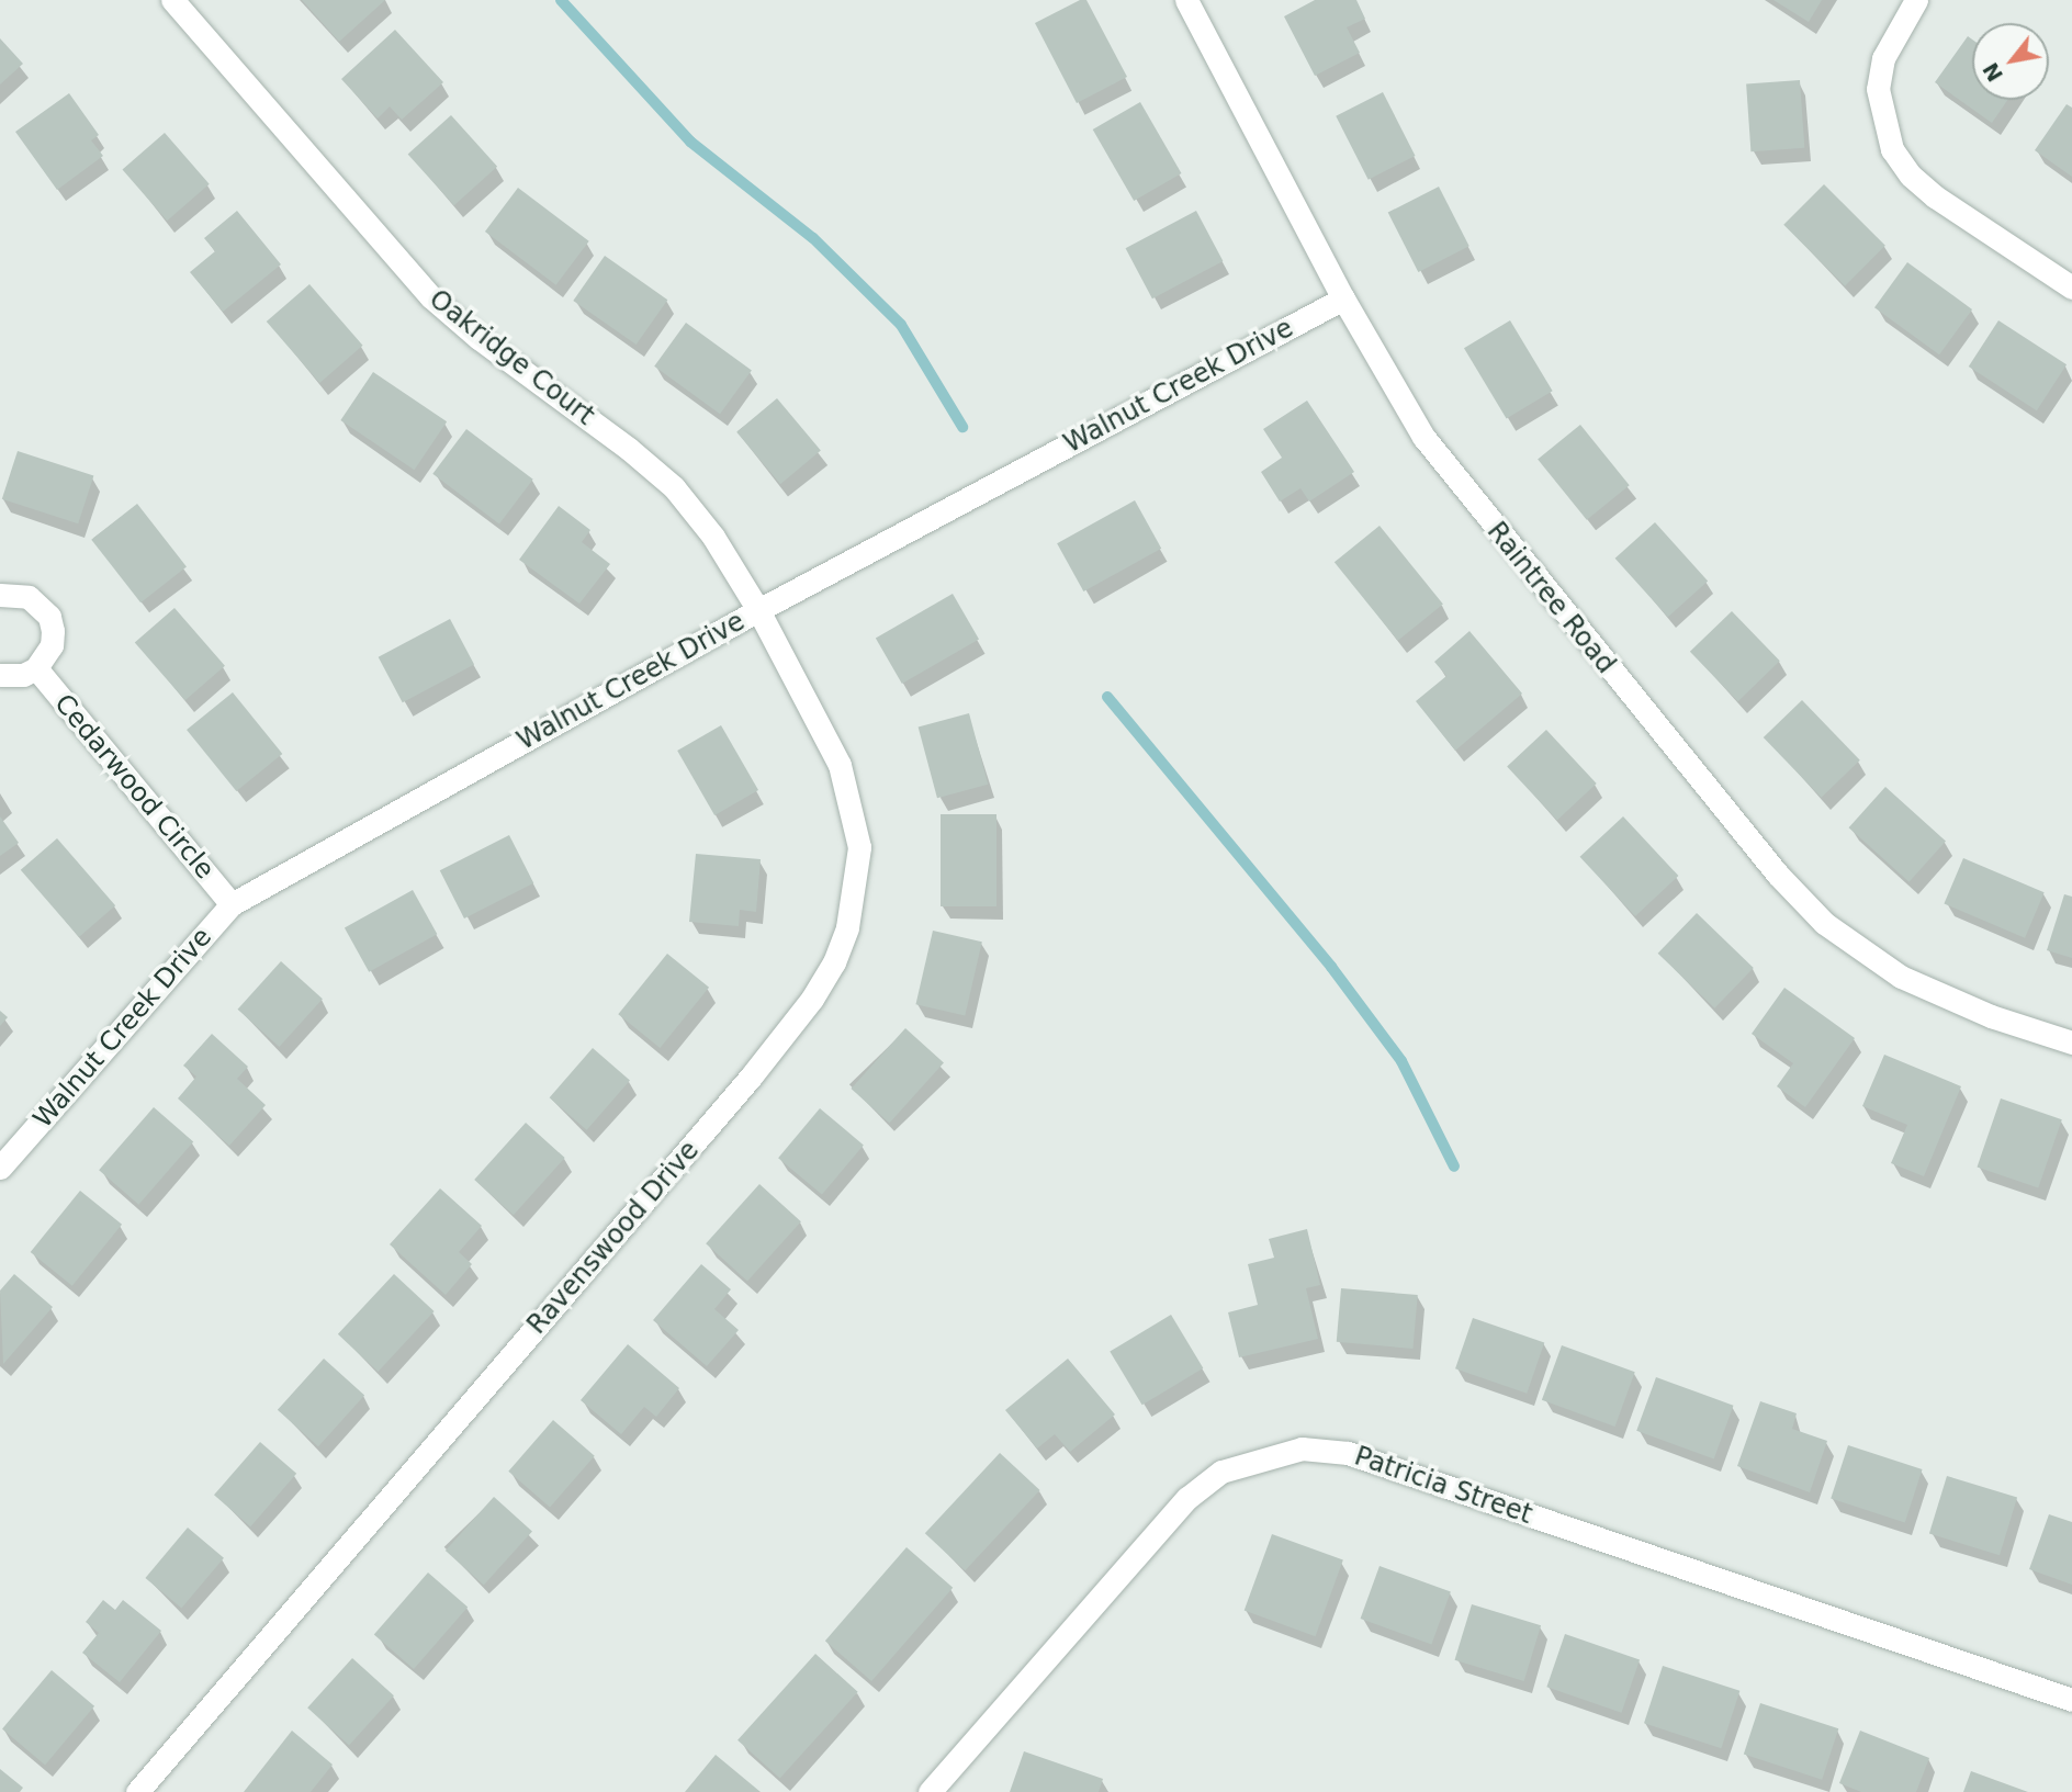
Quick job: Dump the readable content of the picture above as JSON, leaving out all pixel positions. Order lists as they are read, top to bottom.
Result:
{
  "streets": {
    "street": [
      "Oakridge Court",
      "Walnut Creek Drive",
      "Raintree Road",
      "Cedarwood Circle",
      "Ravenswood Drive",
      "Patricia Street"
    ]
  },
  "crossings": [
    ["Oakridge Court", "Walnut Creek Drive"],
    ["Oakridge Court", "Ravenswood Drive"],
    ["Walnut Creek Drive", "Raintree Road"],
    ["Walnut Creek Drive", "Cedarwood Circle"],
    ["Walnut Creek Drive", "Ravenswood Drive"]
  ],
  "north": "bottom left"
}
